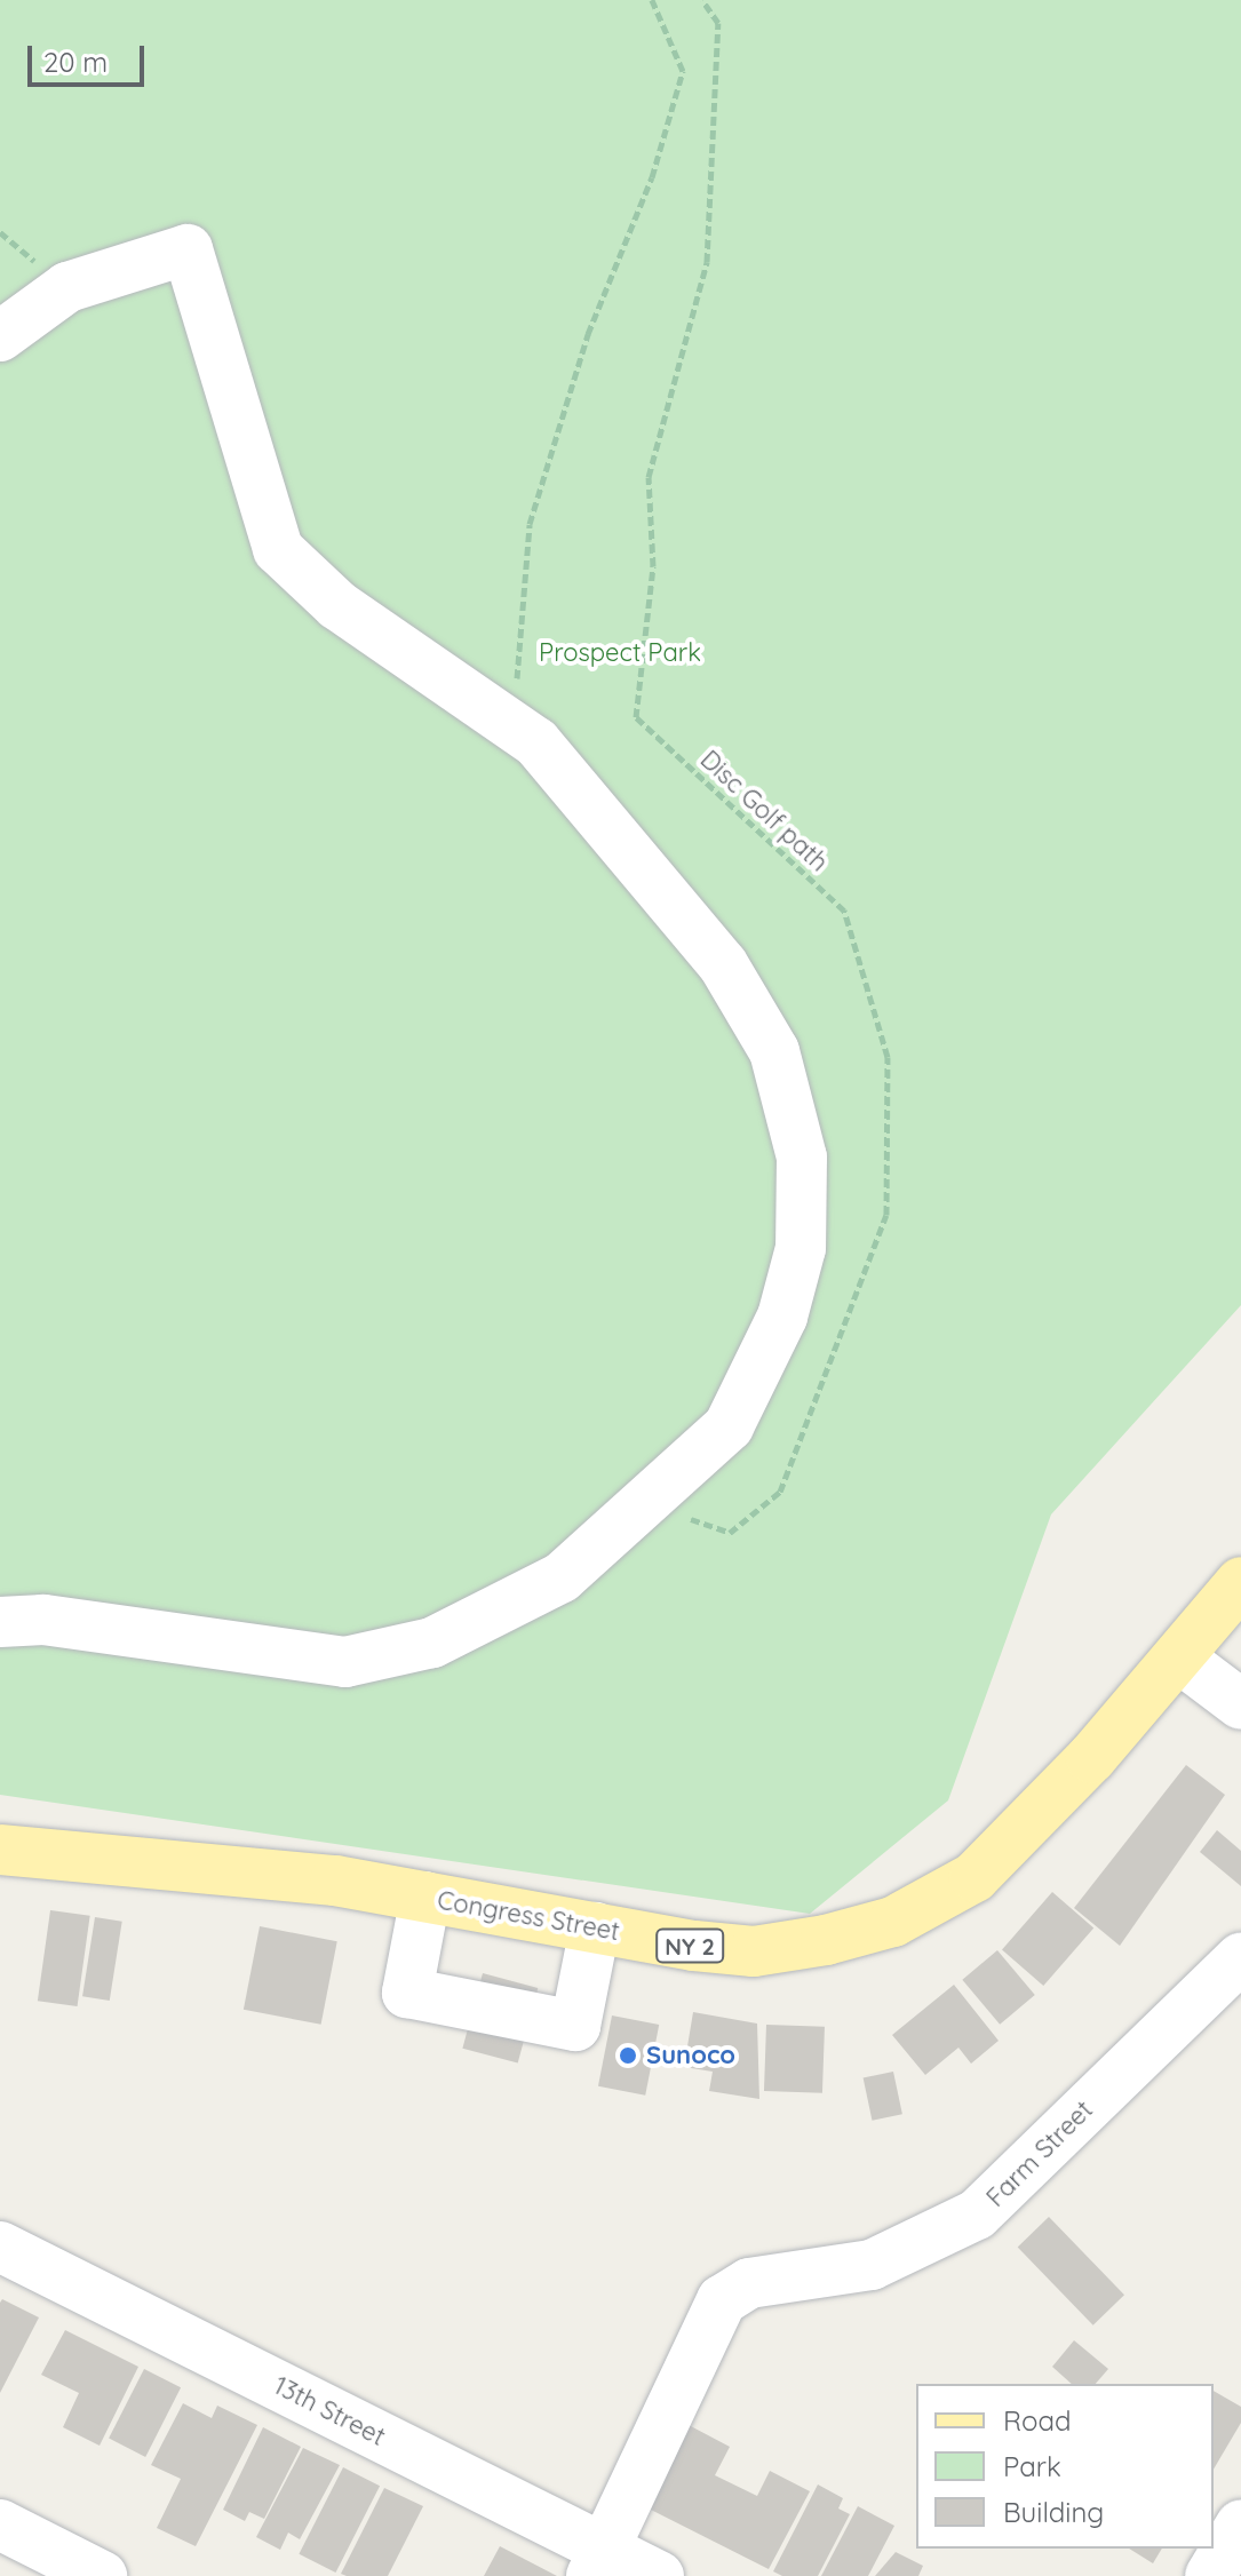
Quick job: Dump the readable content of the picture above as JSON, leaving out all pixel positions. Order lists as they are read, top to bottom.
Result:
{
  "streets": {
    "main road": ["Congress Street", "NY 2"],
    "street": ["Farm Street", "13th Street"],
    "path": ["Disc Golf path"]
  },
  "crossings": [
    ["Farm Street", "13th Street"]
  ],
  "parks": ["Prospect Park"],
  "places": ["Sunoco"],
  "legend": ["Road", "Park", "Building"],
  "scale_bar": "20 m"
}
